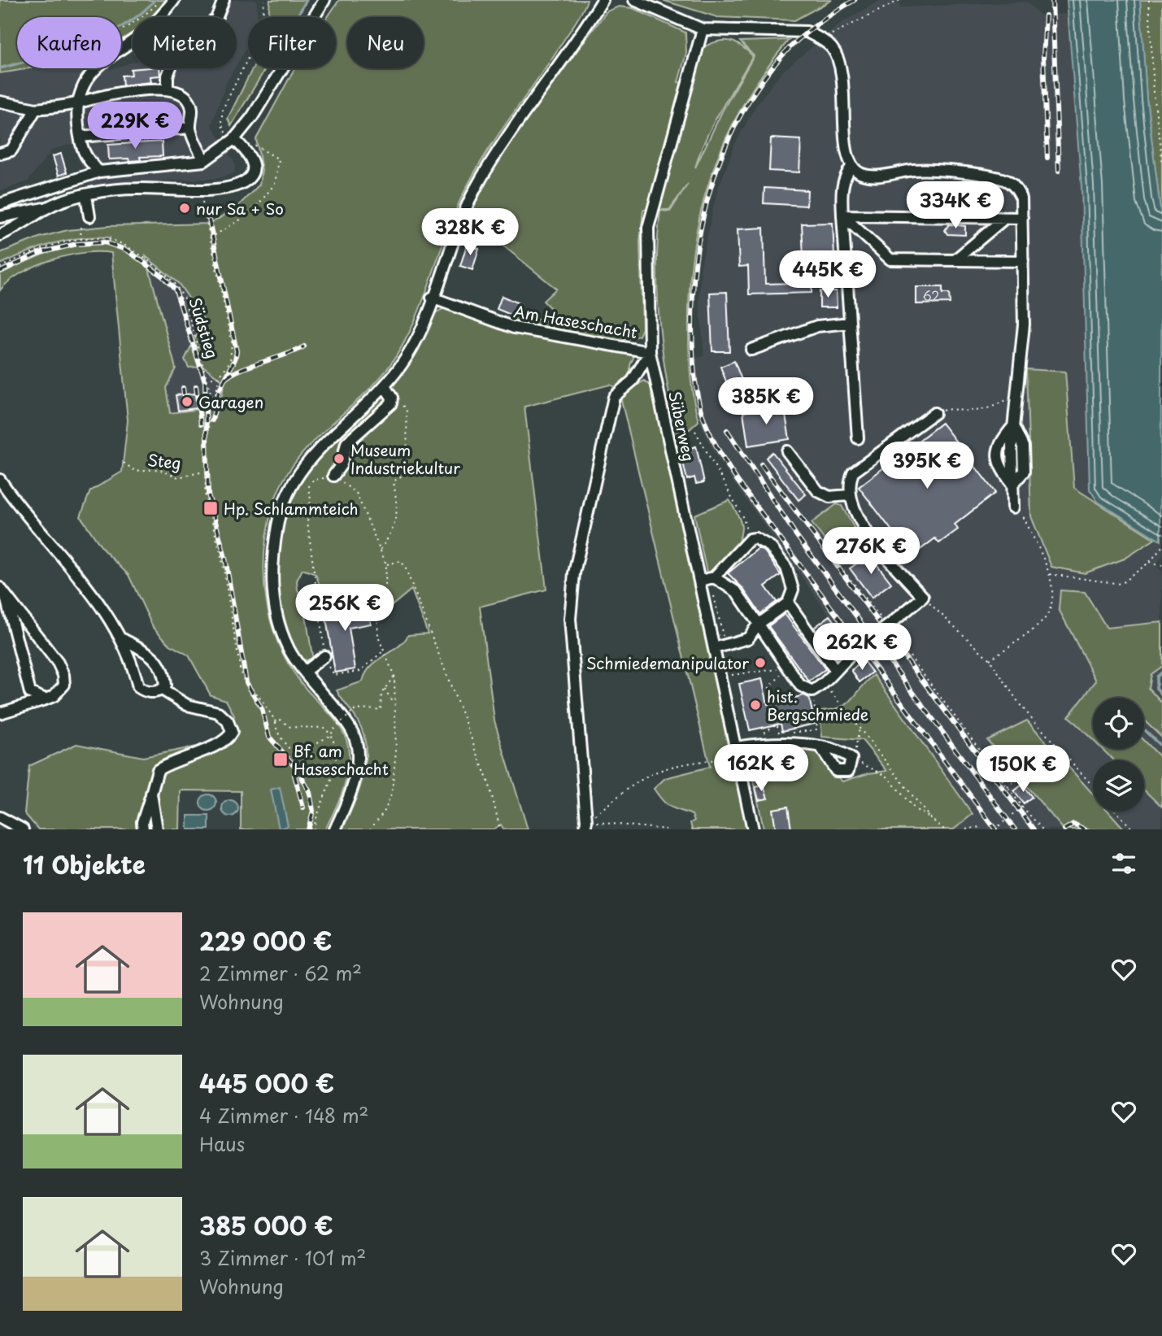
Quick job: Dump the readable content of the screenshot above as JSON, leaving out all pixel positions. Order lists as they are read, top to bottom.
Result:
{
  "streets": {
    "street": ["Am Haseschacht", "Süberweg"],
    "path": ["Südstieg", "Steg"]
  },
  "crossings": [
    ["Am Haseschacht", "Süberweg"]
  ],
  "places": {
    "other": [
      "nur Sa + So",
      "Garagen",
      "Museum Industriekultur",
      "Schmiedemanipulator",
      "hist. Bergschmiede"
    ],
    "transit": ["Hp. Schlammteich", "Bf. am Haseschacht"]
  },
  "house_numbers": ["62"],
  "page": {
    "chip": [
      "Kaufen",
      "Mieten",
      "Filter",
      "Neu"
    ],
    "price": [
      "229K €",
      "334K €",
      "328K €",
      "445K €",
      "385K €",
      "395K €",
      "276K €",
      "256K €",
      "262K €",
      "162K €",
      "150K €"
    ],
    "heading": "11 Objekte",
    "list": [
      {
        "name": "229 000 €",
        "note": "2 Zimmer · 62 m² · Wohnung"
      },
      {
        "name": "445 000 €",
        "note": "4 Zimmer · 148 m² · Haus"
      },
      {
        "name": "385 000 €",
        "note": "3 Zimmer · 101 m² · Wohnung"
      }
    ]
  }
}
